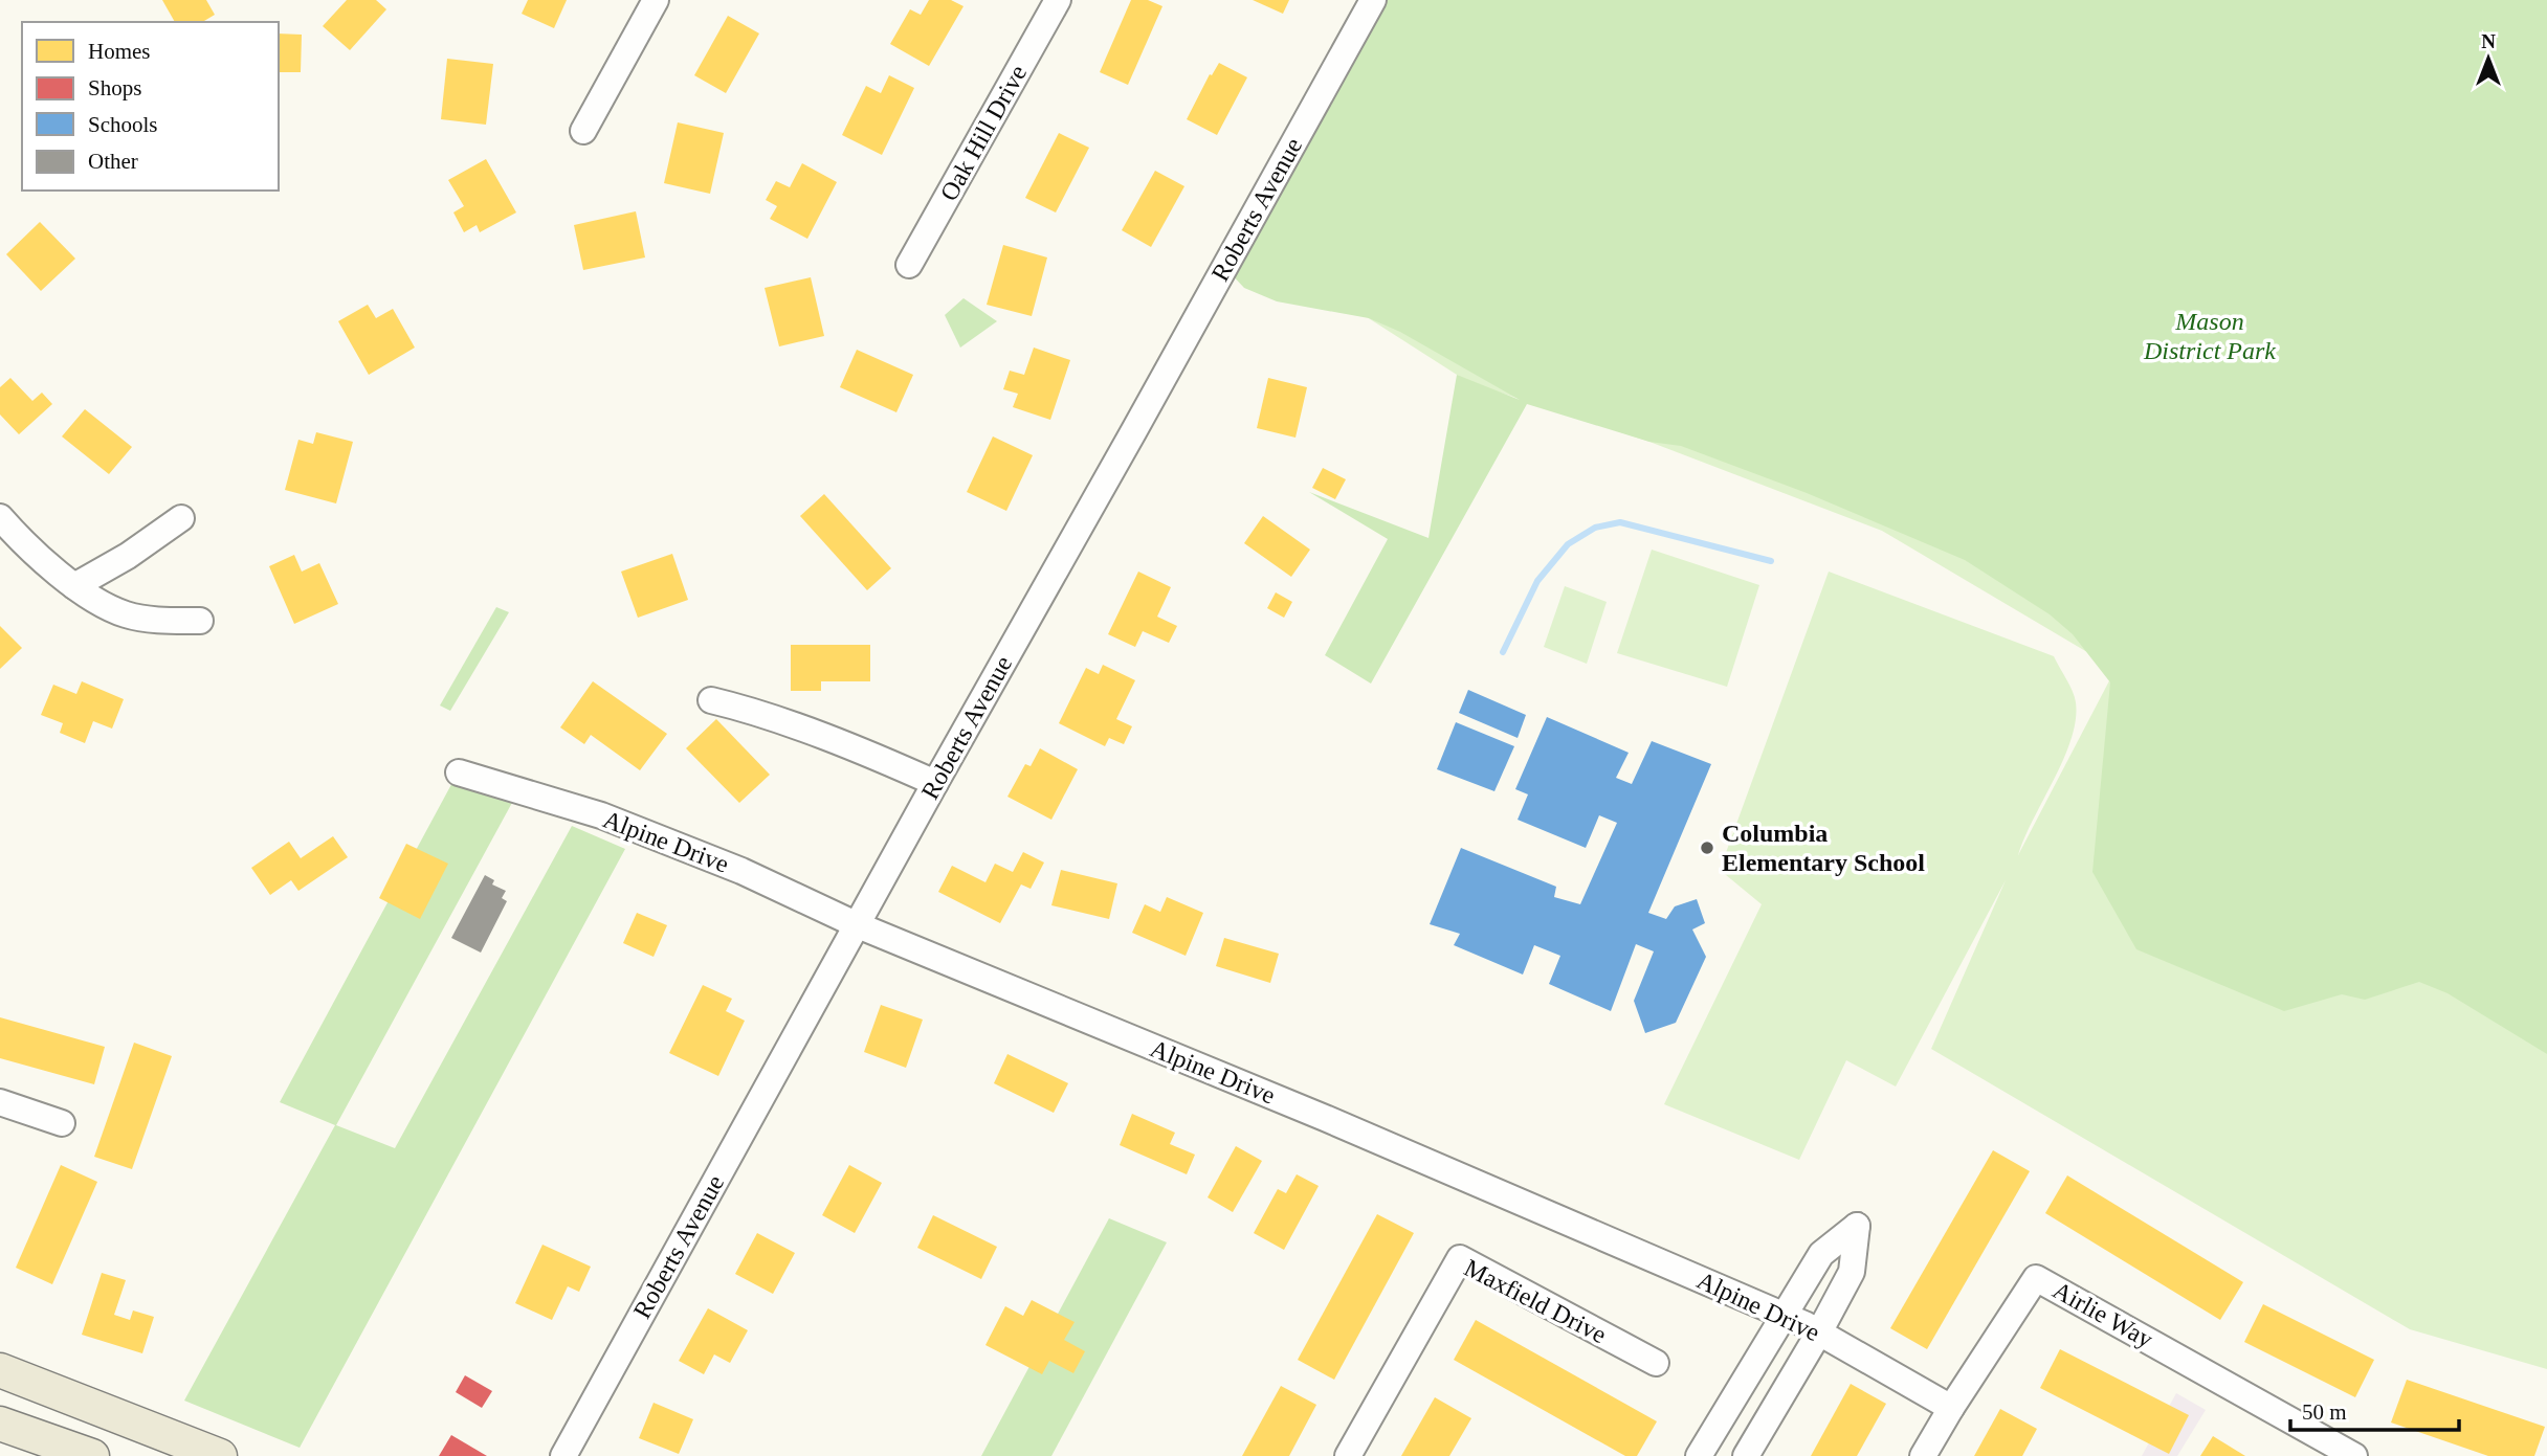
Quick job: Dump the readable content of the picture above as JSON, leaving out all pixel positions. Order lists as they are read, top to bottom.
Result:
{
  "streets": {
    "street": [
      "Oak Hill Drive",
      "Roberts Avenue",
      "Alpine Drive",
      "Maxfield Drive",
      "Airlie Way"
    ]
  },
  "crossings": [
    ["Roberts Avenue", "Alpine Drive"],
    ["Alpine Drive", "Airlie Way"]
  ],
  "parks": ["Mason District Park"],
  "places": ["Columbia Elementary School"],
  "legend": [
    "Homes",
    "Shops",
    "Schools",
    "Other"
  ],
  "scale_bar": "50 m",
  "north": "top"
}
